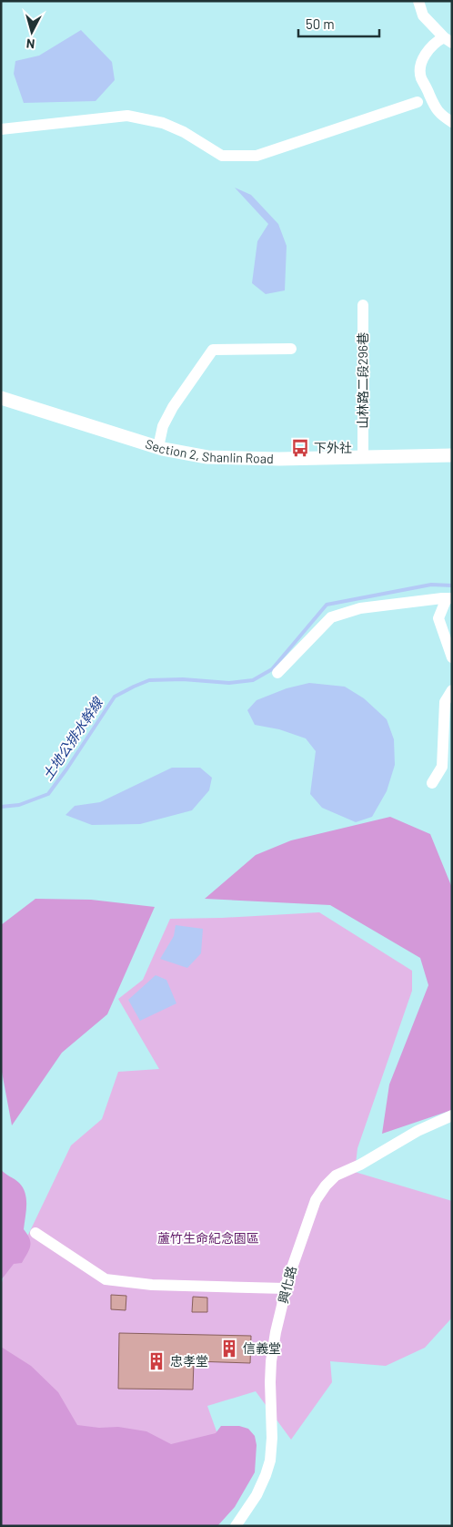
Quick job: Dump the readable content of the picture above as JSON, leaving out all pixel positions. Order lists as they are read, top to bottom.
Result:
{
  "streets": {
    "main road": ["Section 2, Shanlin Road"],
    "street": ["山林路二段296巷", "興化路"]
  },
  "crossings": [
    ["山林路二段296巷", "Section 2, Shanlin Road"]
  ],
  "water": ["土地公排水幹線"],
  "parks": ["蘆竹生命紀念園區"],
  "places": {
    "bus stop": ["下外社"],
    "building": ["信義堂", "忠孝堂"]
  },
  "scale_bar": "50 m",
  "north": "bottom"
}
